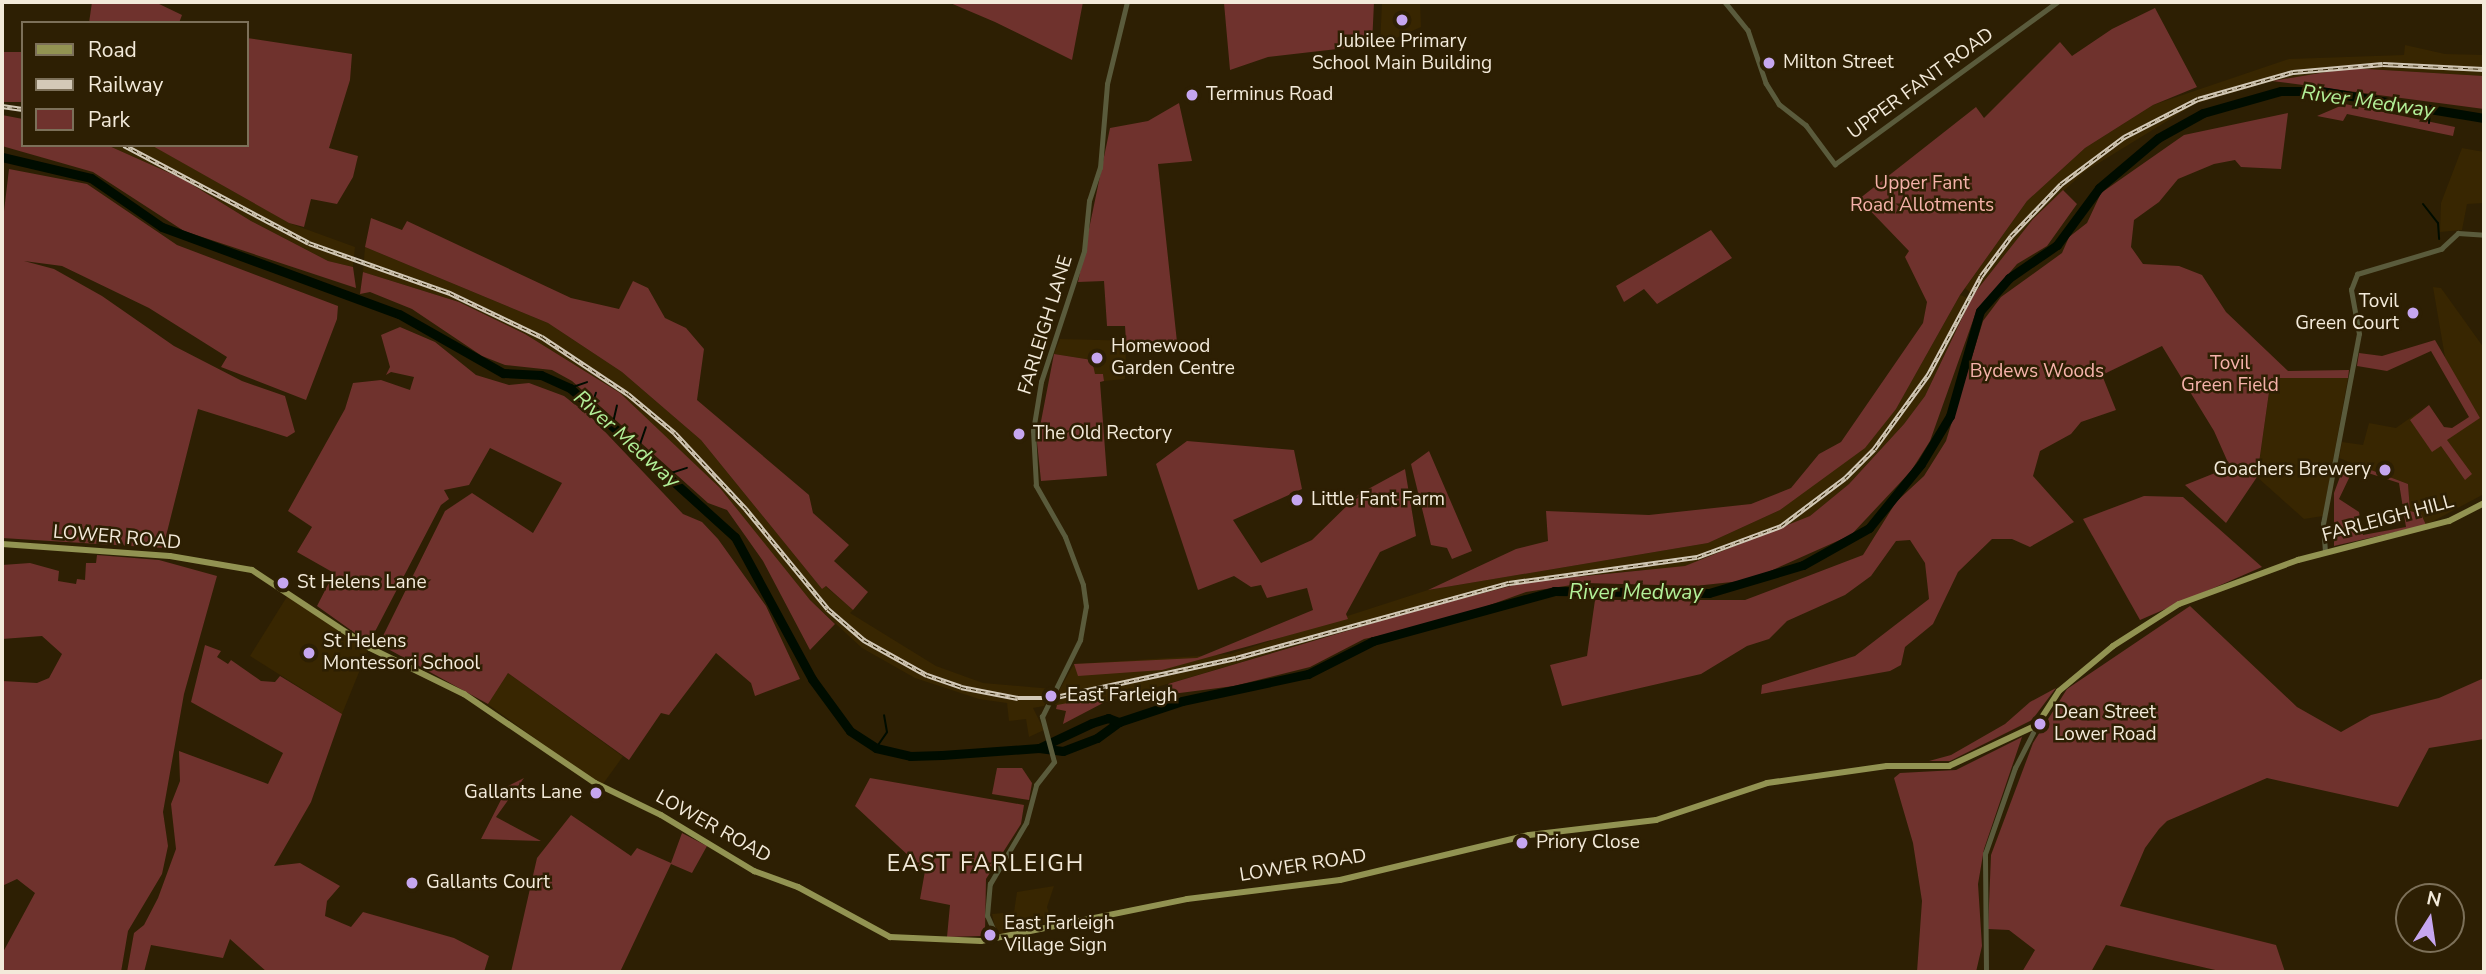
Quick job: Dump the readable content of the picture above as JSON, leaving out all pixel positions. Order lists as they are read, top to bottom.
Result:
{
  "streets": {
    "main road": ["FARLEIGH HILL", "LOWER ROAD"],
    "street": ["UPPER FANT ROAD", "FARLEIGH LANE"]
  },
  "crossings": [
    ["FARLEIGH HILL", "LOWER ROAD"]
  ],
  "districts": ["EAST FARLEIGH"],
  "water": ["River Medway"],
  "parks": ["Upper Fant Road Allotments", "Tovil Green Field", "Bydews Woods"],
  "places": [
    "Jubilee Primary School Main Building",
    "Milton Street",
    "Terminus Road",
    "Tovil Green Court",
    "Homewood Garden Centre",
    "The Old Rectory",
    "Goachers Brewery",
    "Little Fant Farm",
    "St Helens Lane",
    "St Helens Montessori School",
    "East Farleigh",
    "Dean Street Lower Road",
    "Gallants Lane",
    "Priory Close",
    "Gallants Court",
    "East Farleigh Village Sign"
  ],
  "legend": ["Road", "Railway", "Park"],
  "north": "top"
}
